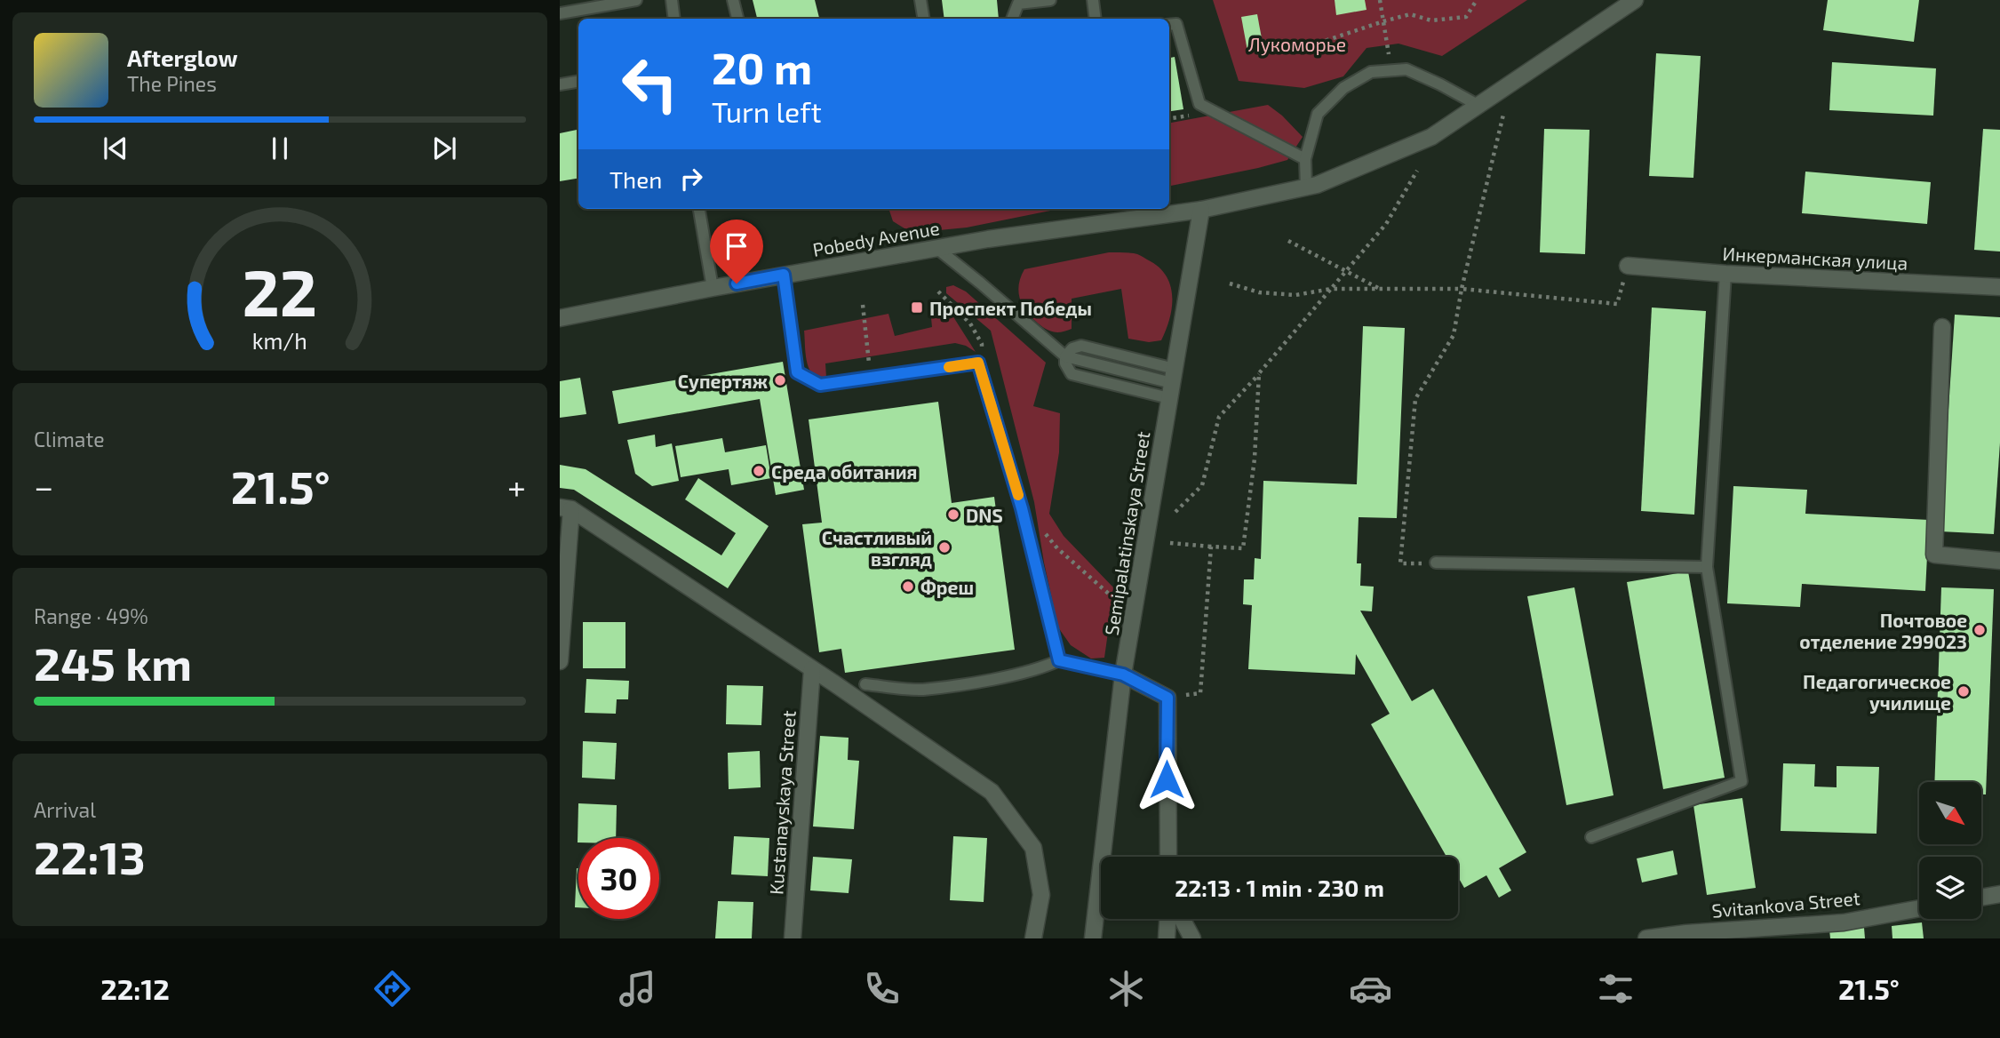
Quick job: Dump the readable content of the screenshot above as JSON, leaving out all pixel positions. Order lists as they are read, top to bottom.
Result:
{
  "streets": {
    "street": [
      "Pobedy Avenue",
      "Инкерманская улица",
      "Semipalatinskaya Street",
      "Kustanayskaya Street",
      "Svitankova Street"
    ]
  },
  "crossings": [
    ["Pobedy Avenue", "Semipalatinskaya Street"]
  ],
  "parks": ["Лукоморье"],
  "places": {
    "transit": ["Проспект Победы"],
    "other": [
      "Супертяж",
      "Среда обитания",
      "DNS",
      "Счастливый взгляд",
      "Фреш",
      "Почтовое отделение 299023",
      "Педагогическое училище"
    ]
  },
  "north": "bottom right",
  "page": {
    "turn": ["20 m", "Turn left"],
    "song": ["Afterglow", "The Pines"],
    "then": "Then",
    "tile": [
      "Climate",
      ["Range · 49%", "245 km"],
      ["Arrival", "22:13"]
    ],
    "heat": ["−", "21.5°", "+"],
    "limit": "30",
    "trip": "22:13 · 1 min · 230 m",
    "tabs": ["22:12", "21.5°"],
    "gauge": ["22", "km/h"]
  }
}
